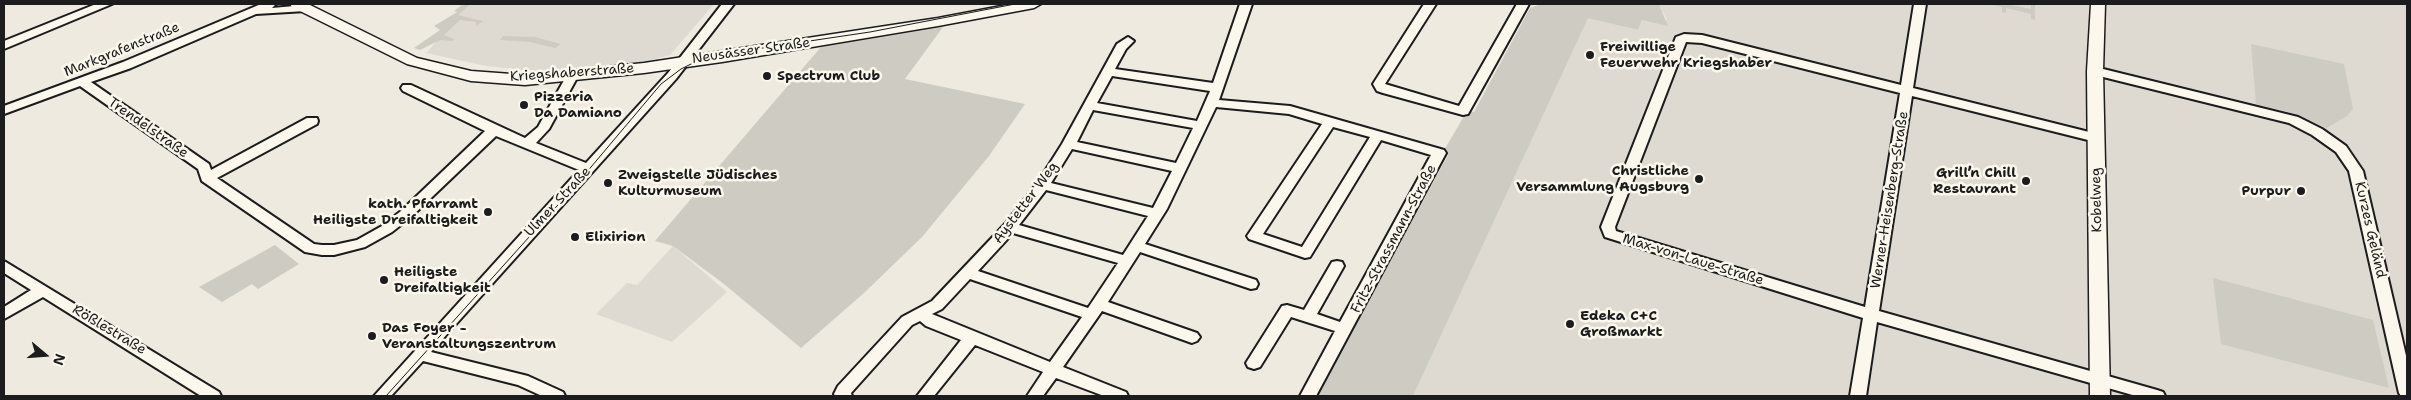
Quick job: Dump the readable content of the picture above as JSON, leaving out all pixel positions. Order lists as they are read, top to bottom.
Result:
{
  "streets": {
    "main road": ["Neusässer Straße", "Kriegshaberstraße", "Kobelweg"],
    "street": [
      "Markgrafenstraße",
      "Trendelstraße",
      "Werner-Heisenberg-Straße",
      "Ulmer Straße",
      "Aystetter Weg",
      "Kurzes Geländ",
      "Fritz-Strassmann-Straße",
      "Max-von-Laue-Straße",
      "Rößlestraße"
    ]
  },
  "crossings": [
    ["Markgrafenstraße", "Kriegshaberstraße"],
    ["Markgrafenstraße", "Trendelstraße"],
    ["Neusässer Straße", "Kriegshaberstraße"],
    ["Neusässer Straße", "Ulmer Straße"],
    ["Kriegshaberstraße", "Ulmer Straße"],
    ["Werner-Heisenberg-Straße", "Max-von-Laue-Straße"],
    ["Kobelweg", "Kurzes Geländ"],
    ["Kobelweg", "Max-von-Laue-Straße"]
  ],
  "places": [
    "Freiwillige Feuerwehr Kriegshaber",
    "Spectrum Club",
    "Pizzeria Da Damiano",
    "Christliche Versammlung Augsburg",
    "Grill’n Chill Restaurant",
    "Zweigstelle Jüdisches Kulturmuseum",
    "Purpur",
    "kath. Pfarramt Heiligste Dreifaltigkeit",
    "Elixirion",
    "Heiligste Dreifaltigkeit",
    "Edeka C+C Großmarkt",
    "Das Foyer - Veranstaltungszentrum"
  ],
  "north": "right"
}
